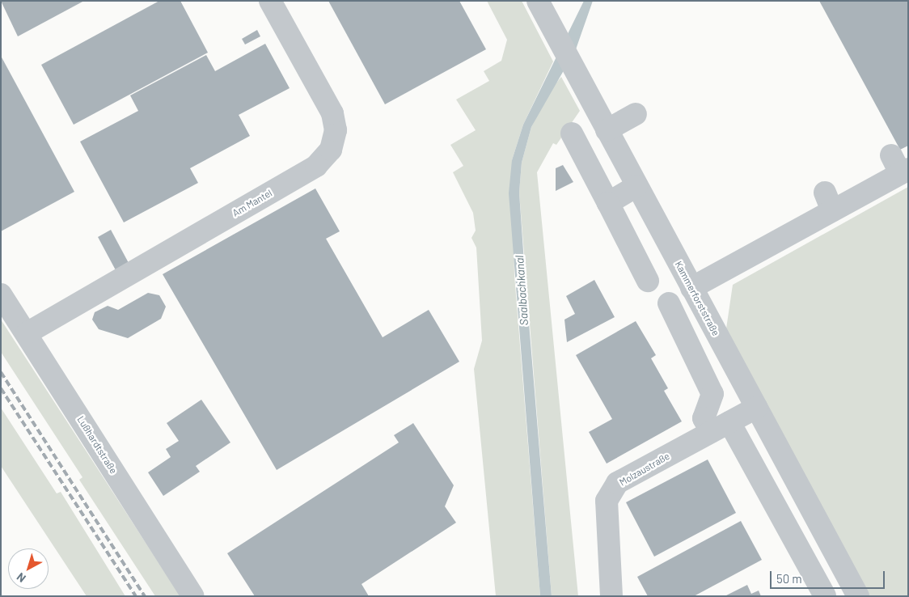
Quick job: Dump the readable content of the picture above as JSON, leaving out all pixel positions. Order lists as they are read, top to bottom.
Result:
{
  "streets": {
    "street": [
      "Am Mantel",
      "Kammerforststraße",
      "Lußhardtstraße",
      "Molzaustraße"
    ]
  },
  "crossings": [
    ["Am Mantel", "Lußhardtstraße"],
    ["Kammerforststraße", "Molzaustraße"]
  ],
  "water": ["Saalbachkanal"],
  "scale_bar": "50 m",
  "north": "bottom left"
}
